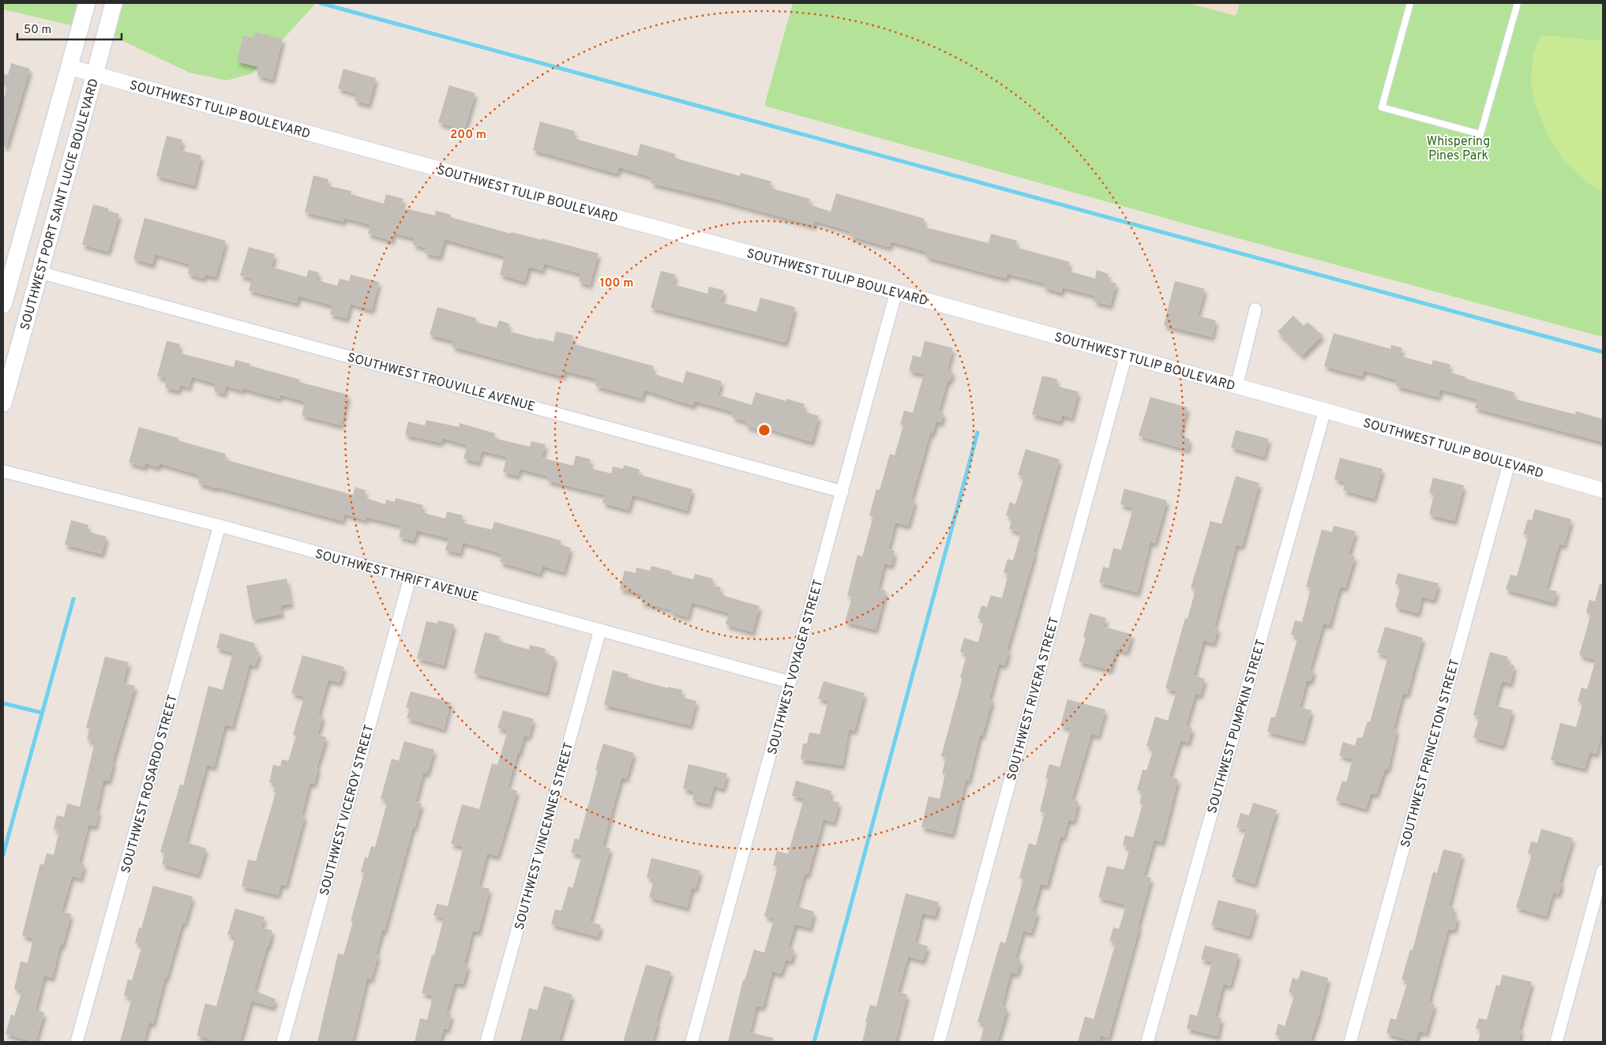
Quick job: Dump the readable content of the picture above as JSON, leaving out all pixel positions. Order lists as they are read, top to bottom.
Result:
{
  "streets": {
    "main road": ["SOUTHWEST PORT SAINT LUCIE BOULEVARD"],
    "street": [
      "SOUTHWEST TULIP BOULEVARD",
      "SOUTHWEST TROUVILLE AVENUE",
      "SOUTHWEST THRIFT AVENUE",
      "SOUTHWEST VOYAGER STREET",
      "SOUTHWEST RIVERA STREET",
      "SOUTHWEST PUMPKIN STREET",
      "SOUTHWEST PRINCETON STREET",
      "SOUTHWEST ROSARDO STREET",
      "SOUTHWEST VICEROY STREET",
      "SOUTHWEST VINCENNES STREET"
    ]
  },
  "crossings": [
    ["SOUTHWEST TULIP BOULEVARD", "SOUTHWEST PORT SAINT LUCIE BOULEVARD"],
    ["SOUTHWEST TULIP BOULEVARD", "SOUTHWEST VOYAGER STREET"],
    ["SOUTHWEST TULIP BOULEVARD", "SOUTHWEST RIVERA STREET"],
    ["SOUTHWEST TULIP BOULEVARD", "SOUTHWEST PUMPKIN STREET"],
    ["SOUTHWEST TULIP BOULEVARD", "SOUTHWEST PRINCETON STREET"],
    ["SOUTHWEST PORT SAINT LUCIE BOULEVARD", "SOUTHWEST TROUVILLE AVENUE"],
    ["SOUTHWEST TROUVILLE AVENUE", "SOUTHWEST VOYAGER STREET"],
    ["SOUTHWEST THRIFT AVENUE", "SOUTHWEST VOYAGER STREET"],
    ["SOUTHWEST THRIFT AVENUE", "SOUTHWEST ROSARDO STREET"],
    ["SOUTHWEST THRIFT AVENUE", "SOUTHWEST VICEROY STREET"],
    ["SOUTHWEST THRIFT AVENUE", "SOUTHWEST VINCENNES STREET"]
  ],
  "parks": ["Whispering Pines Park"],
  "scale_bar": "50 m",
  "rings": ["200 m", "100 m"]
}
